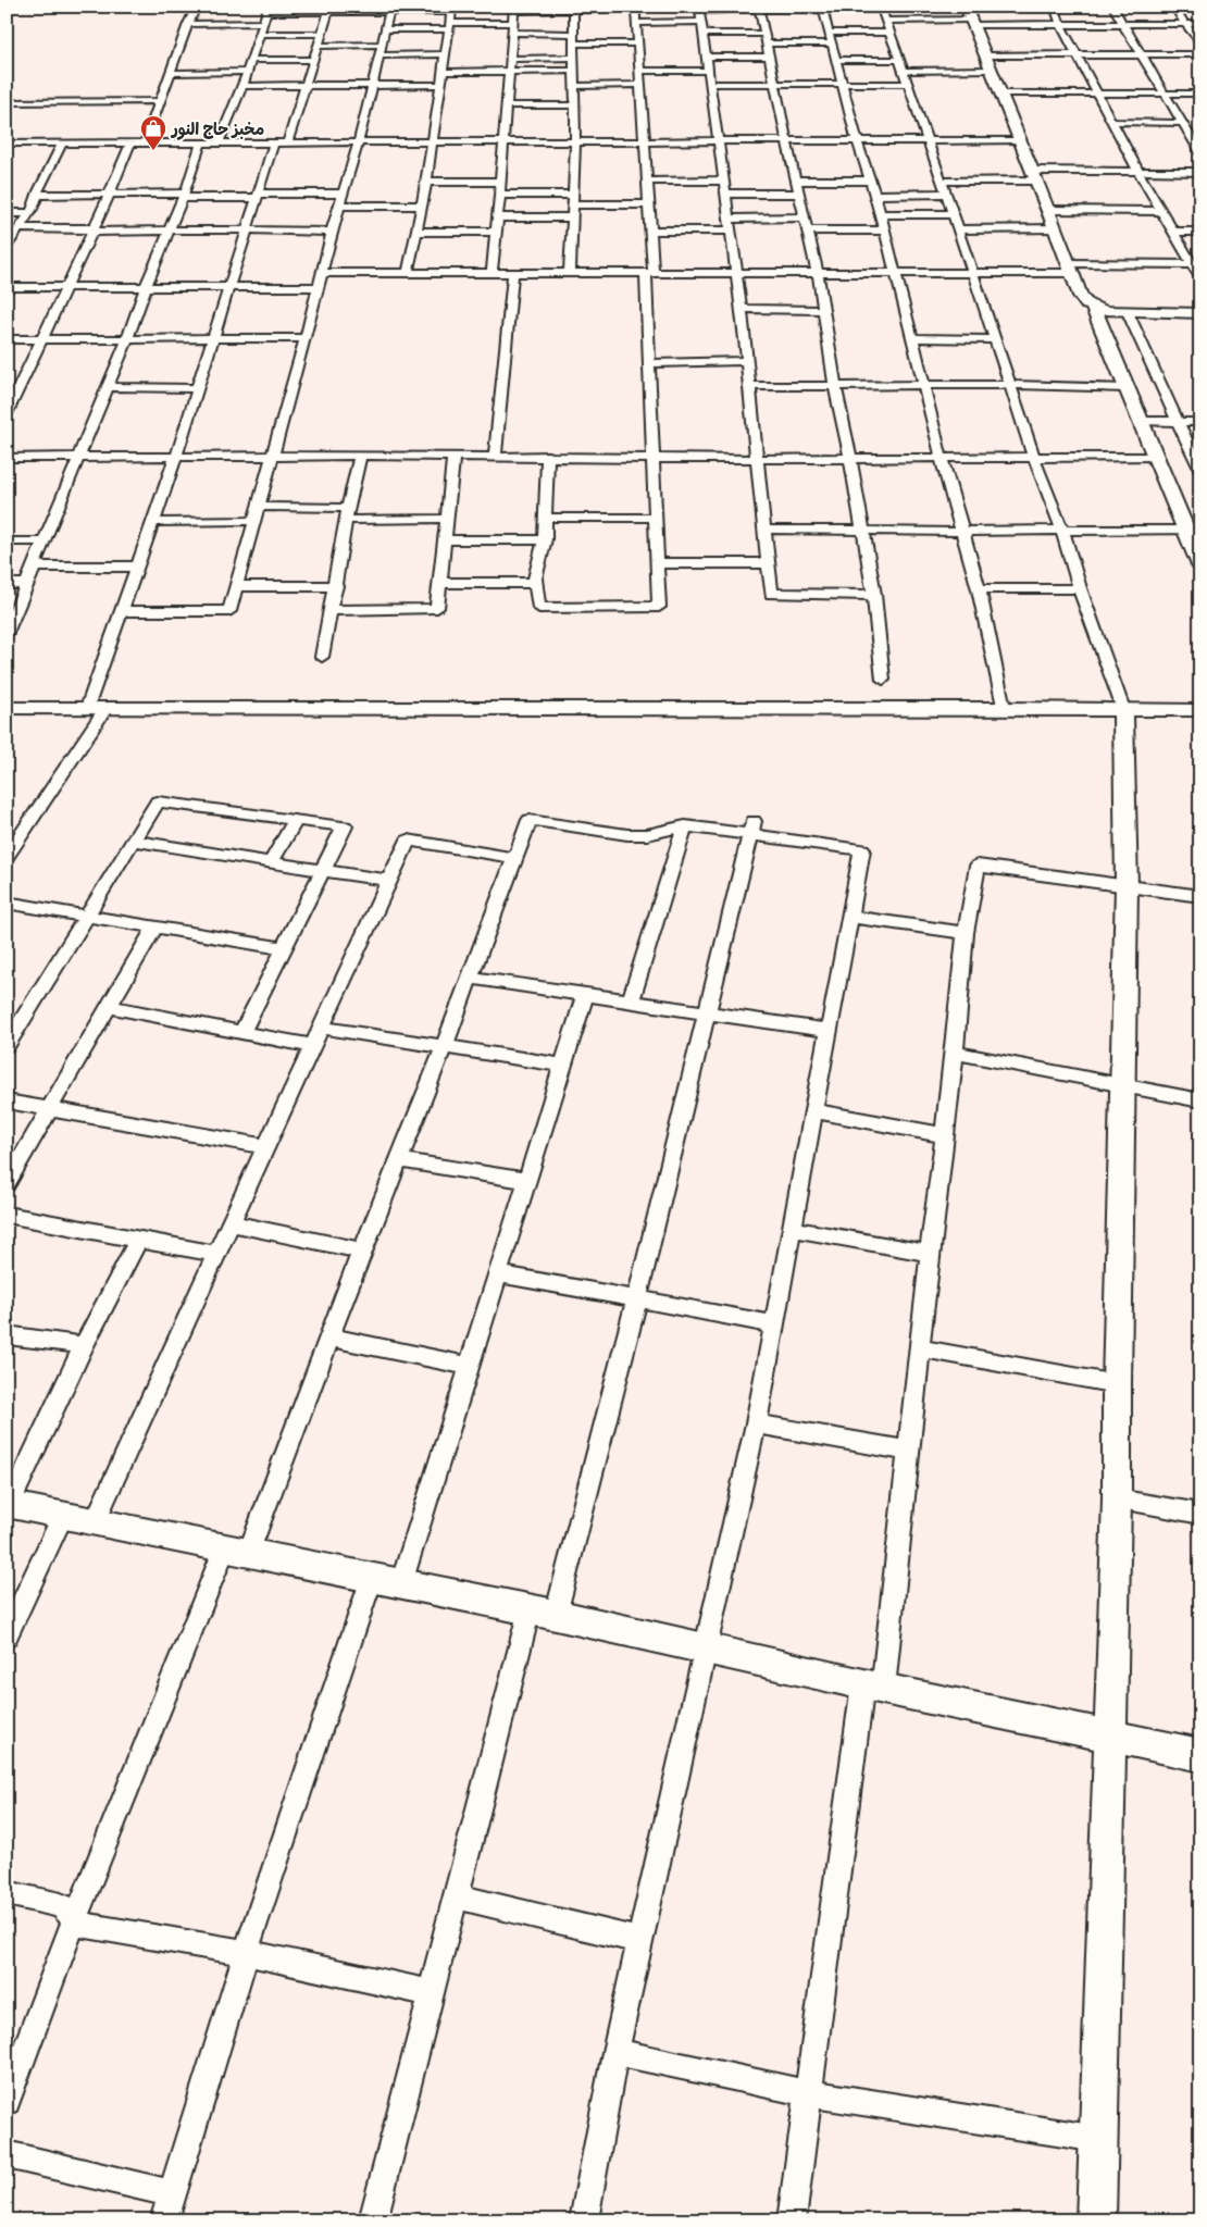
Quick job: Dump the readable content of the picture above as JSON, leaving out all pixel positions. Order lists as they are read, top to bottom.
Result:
{
  "places": {
    "shop": ["مخبز حاج النور"]
  }
}
